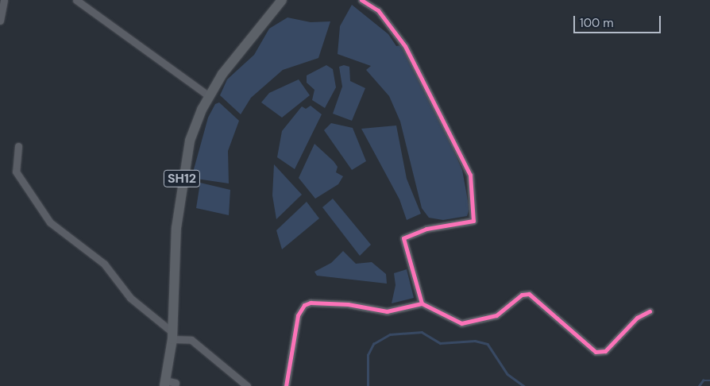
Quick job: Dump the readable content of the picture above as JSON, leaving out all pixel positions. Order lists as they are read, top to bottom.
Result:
{
  "streets": {
    "main road": ["SH12"]
  },
  "scale_bar": "100 m"
}
